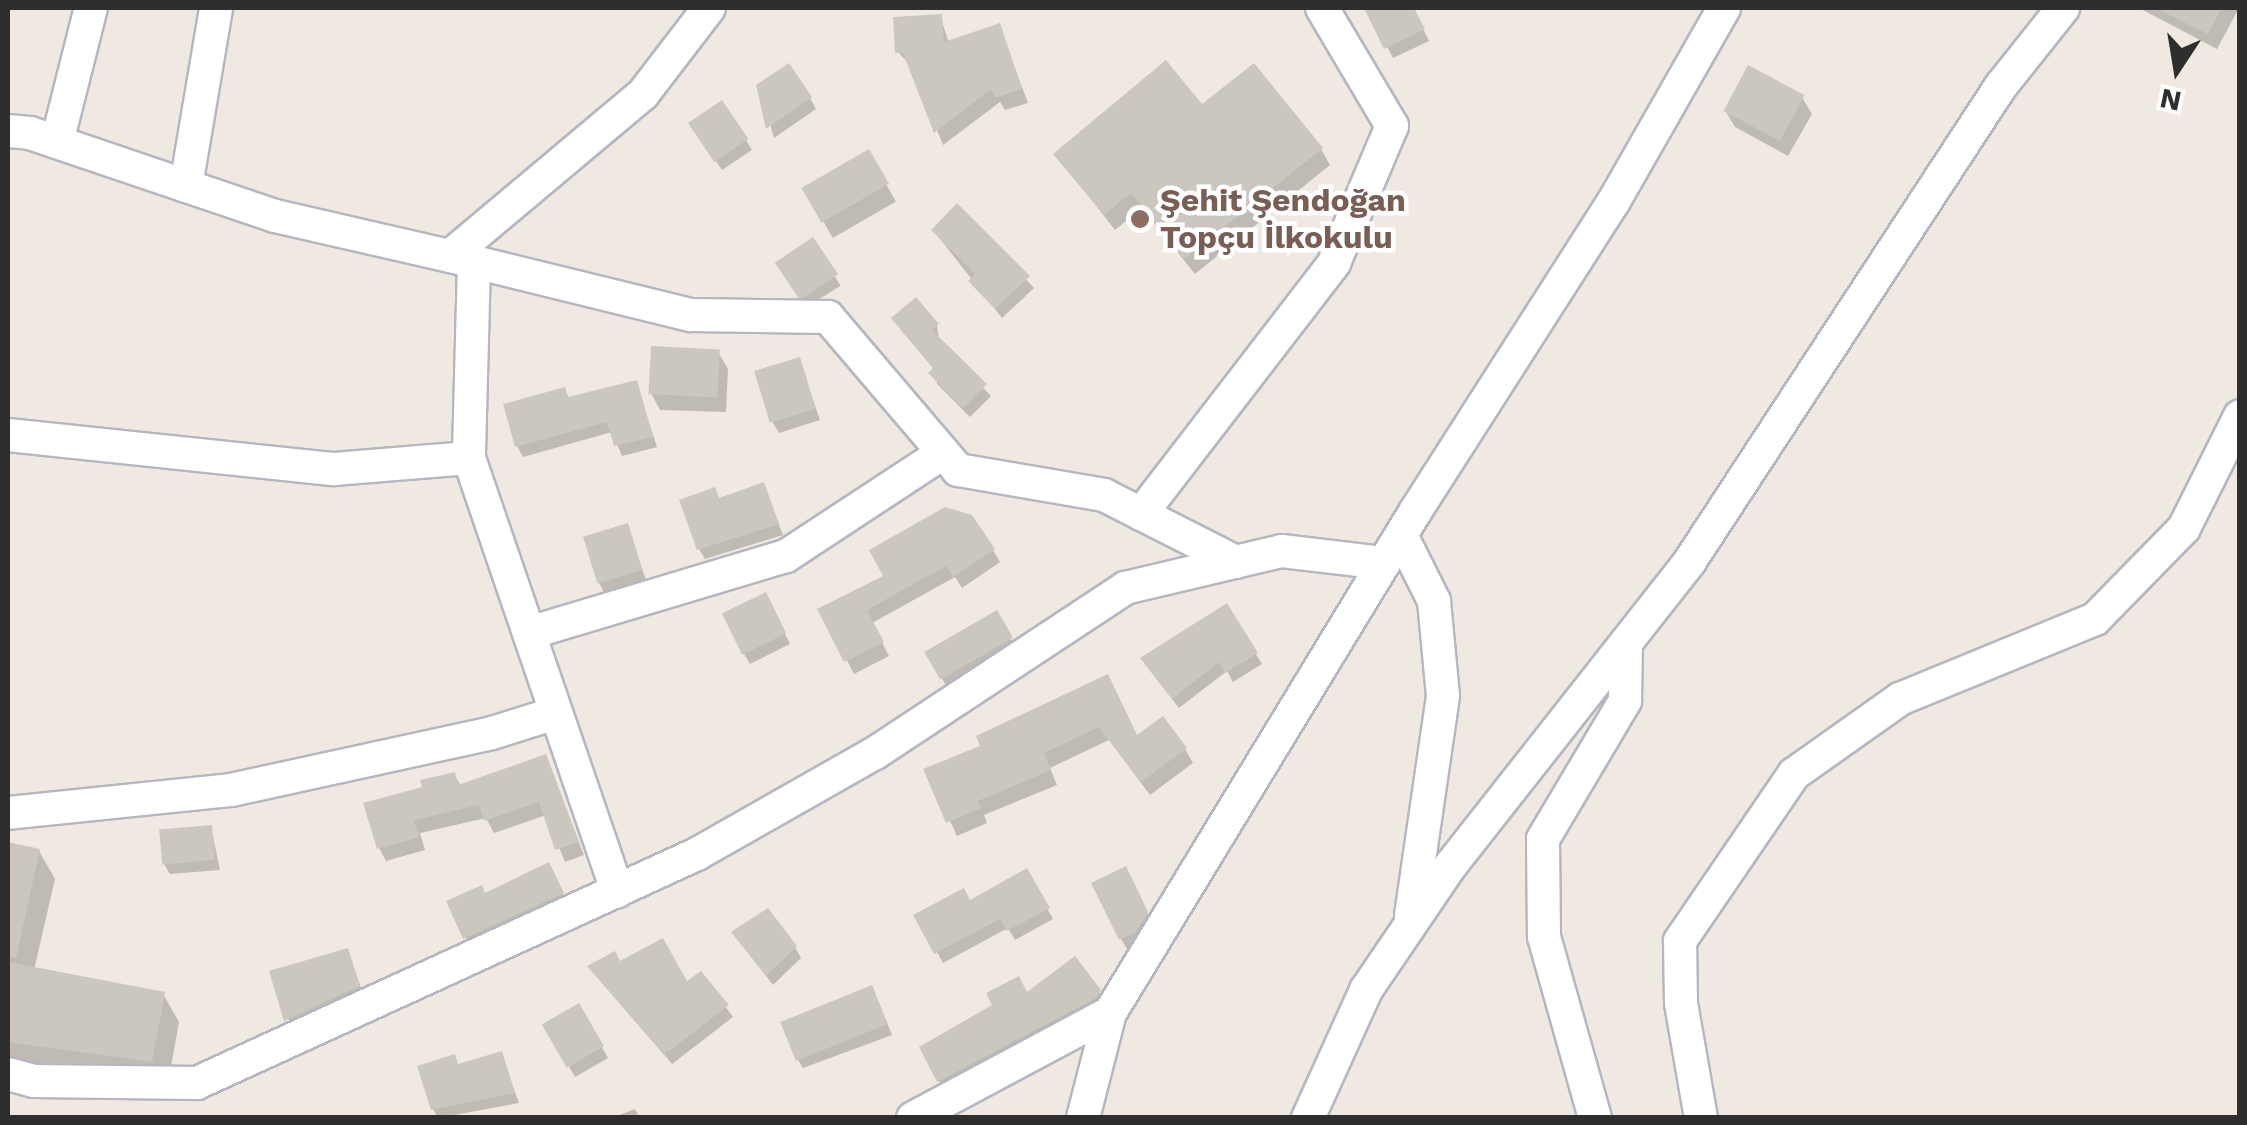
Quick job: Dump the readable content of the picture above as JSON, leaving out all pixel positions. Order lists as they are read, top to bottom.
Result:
{
  "places": ["Şehit Şendoğan Topçu İlkokulu"],
  "north": "bottom"
}
